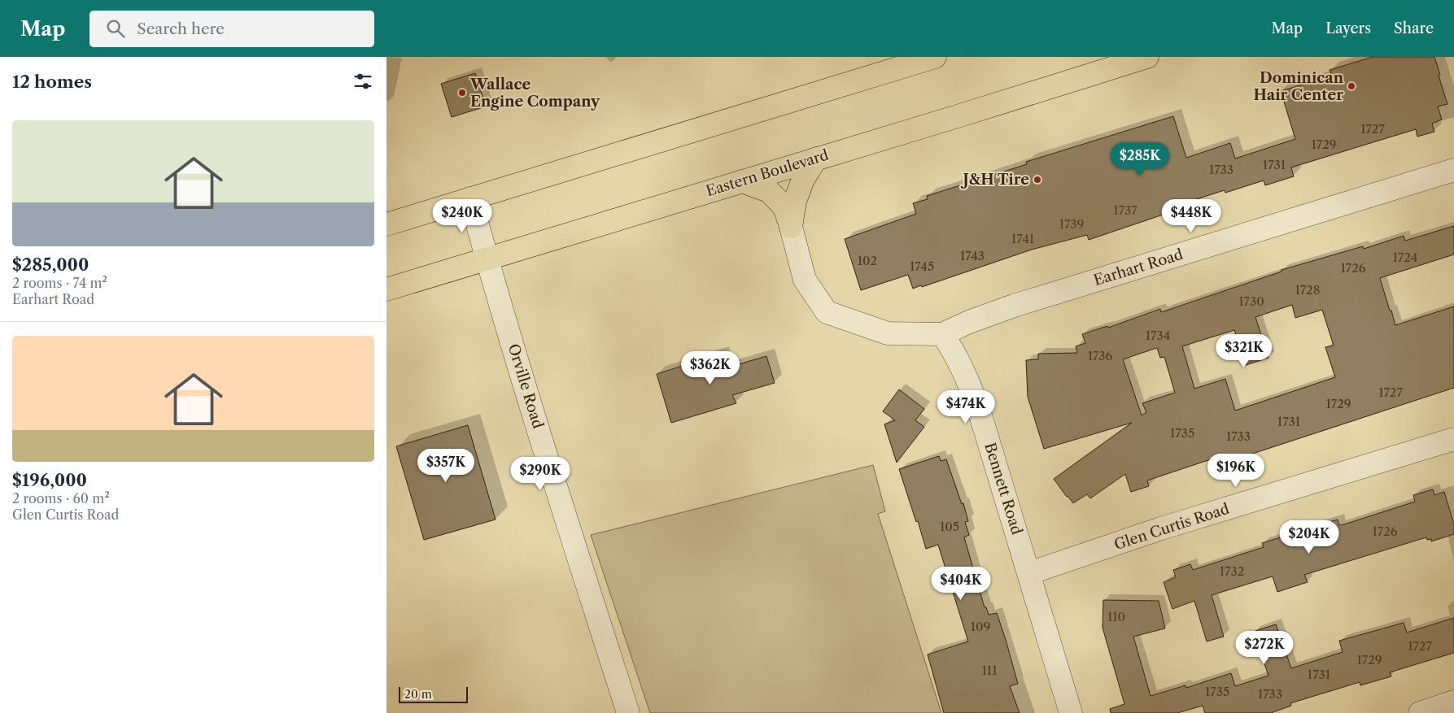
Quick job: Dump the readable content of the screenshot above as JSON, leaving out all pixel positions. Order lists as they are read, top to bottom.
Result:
{
  "streets": {
    "main road": ["Eastern Boulevard"],
    "street": [
      "Earhart Road",
      "Orville Road",
      "Bennett Road",
      "Glen Curtis Road"
    ]
  },
  "crossings": [
    ["Eastern Boulevard", "Orville Road"],
    ["Earhart Road", "Bennett Road"],
    ["Bennett Road", "Glen Curtis Road"]
  ],
  "places": ["Dominican Hair Center", "Wallace Engine Company", "J&H Tire"],
  "house_numbers": [
    "1727",
    "1729",
    "1731",
    "1733",
    "1737",
    "1739",
    "1741",
    "1743",
    "1724",
    "102",
    "1745",
    "1726",
    "1728",
    "1730",
    "1734",
    "1736",
    "1727",
    "1729",
    "1731",
    "1735",
    "1733",
    "105",
    "1726",
    "1732",
    "110",
    "109",
    "1727",
    "1729",
    "111",
    "1731",
    "1735",
    "1733"
  ],
  "scale_bar": "20 m",
  "page": {
    "header": "Map",
    "search": "Search here",
    "nav": ["Map", "Layers", "Share"],
    "heading": "12 homes",
    "list": [
      {
        "name": "$285,000",
        "note": "2 rooms · 74 m² · Earhart Road"
      },
      {
        "name": "$196,000",
        "note": "2 rooms · 60 m² · Glen Curtis Road"
      }
    ],
    "price": [
      "$285K",
      "$240K",
      "$448K",
      "$321K",
      "$362K",
      "$474K",
      "$357K",
      "$196K",
      "$290K",
      "$204K",
      "$404K",
      "$272K"
    ],
    "scale": "20 m"
  }
}
